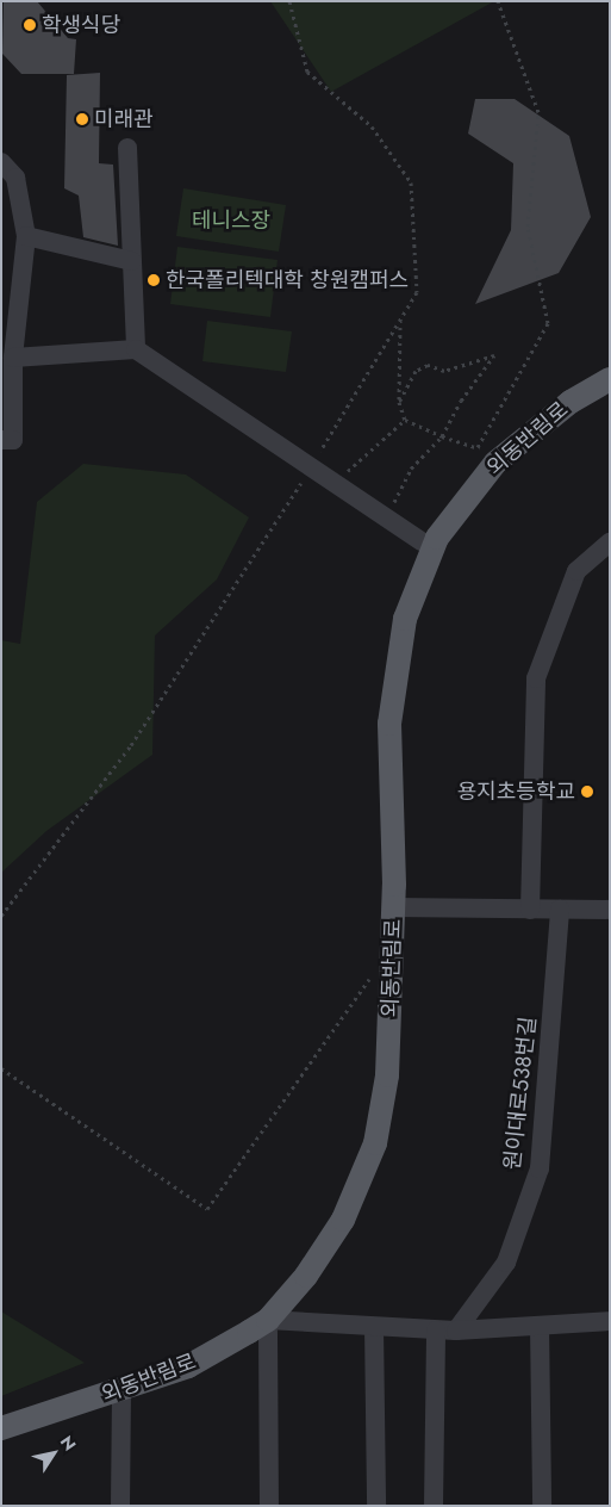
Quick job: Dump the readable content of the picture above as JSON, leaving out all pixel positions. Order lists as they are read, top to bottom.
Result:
{
  "streets": {
    "main road": ["외동반림로"],
    "street": ["원이대로538번길"]
  },
  "parks": ["테니스장"],
  "places": [
    "학생식당",
    "미래관",
    "한국폴리텍대학 창원캠퍼스",
    "용지초등학교"
  ],
  "north": "top right"
}
